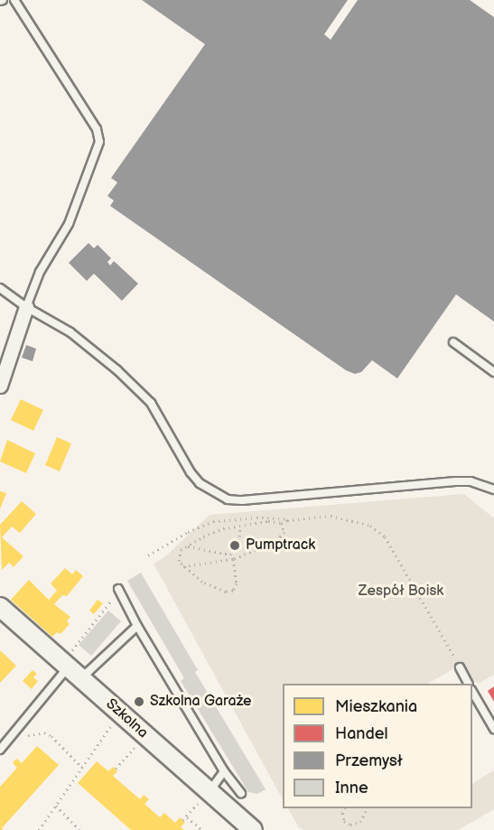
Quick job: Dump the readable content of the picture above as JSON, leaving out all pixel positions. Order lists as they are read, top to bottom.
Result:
{
  "streets": {
    "street": ["Szkolna"]
  },
  "parks": ["Zespół Boisk"],
  "places": ["Pumptrack", "Szkolna Garaże"],
  "legend": [
    "Mieszkania",
    "Handel",
    "Przemysł",
    "Inne"
  ]
}
